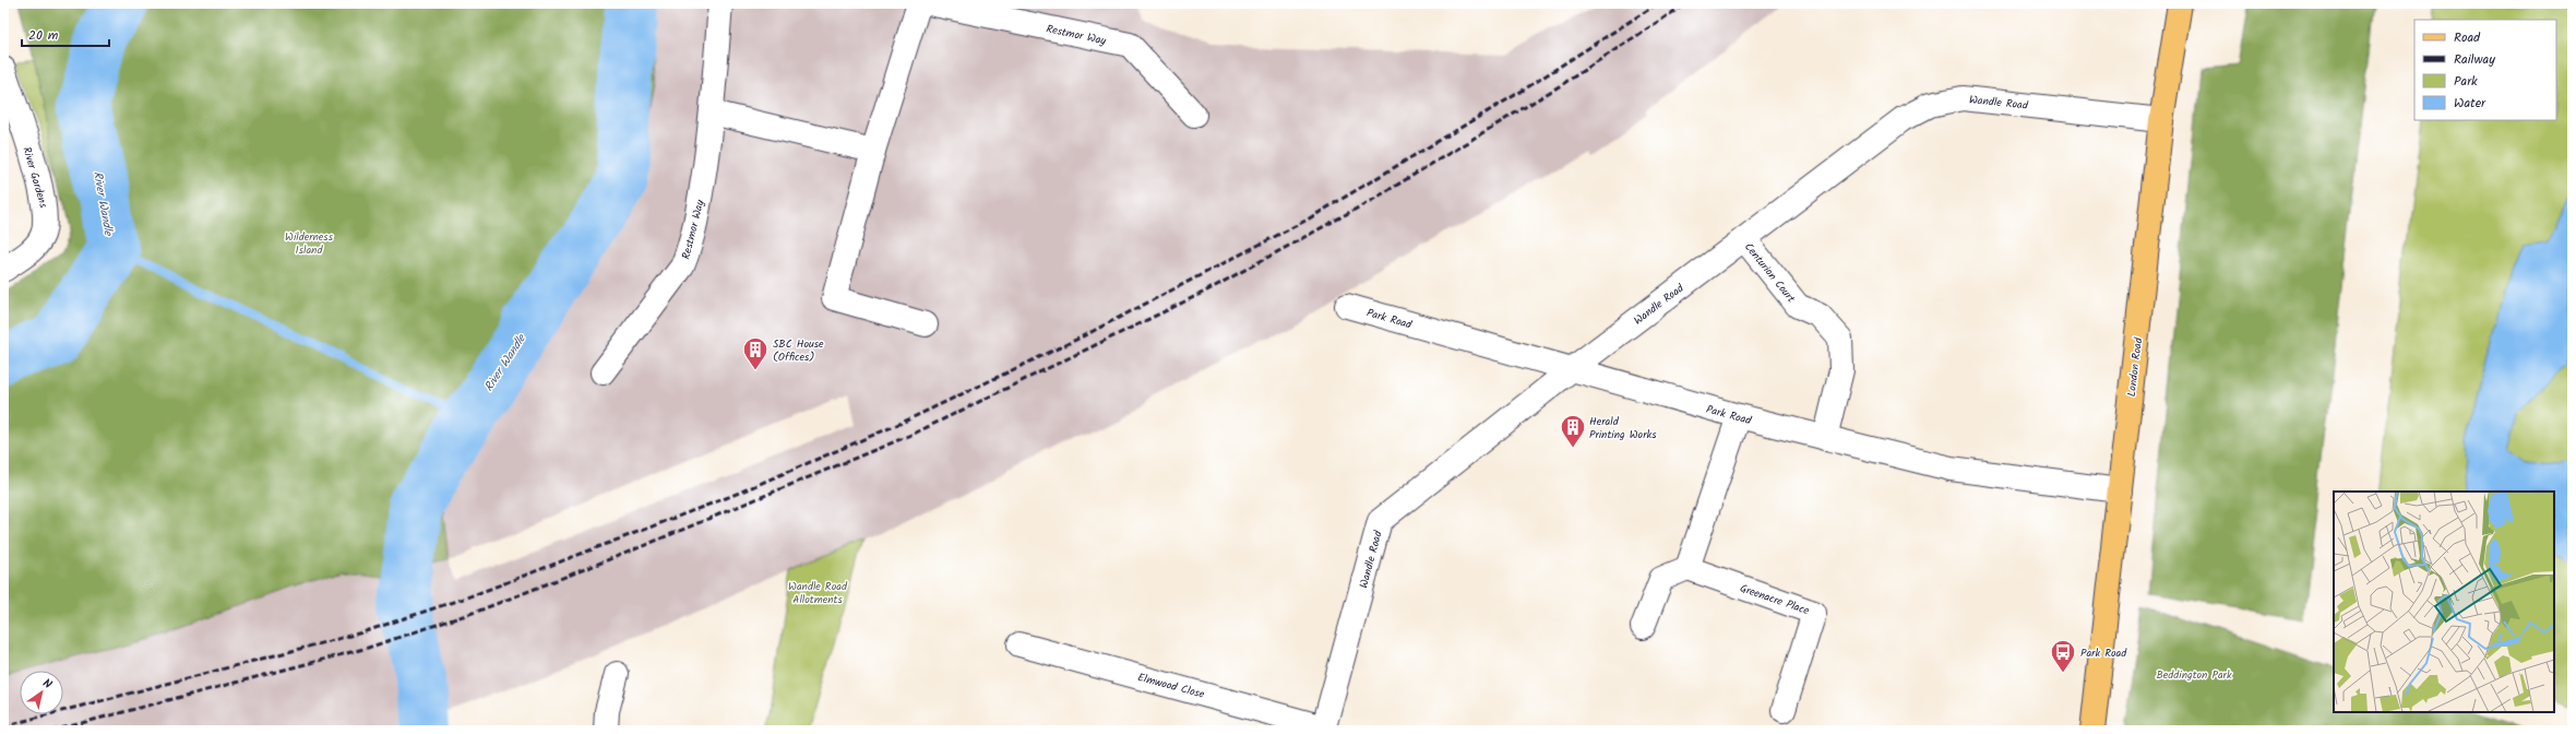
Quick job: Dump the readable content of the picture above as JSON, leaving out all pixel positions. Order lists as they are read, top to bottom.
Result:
{
  "streets": {
    "main road": ["London Road"],
    "street": [
      "Restmor Way",
      "Wandle Road",
      "River Gardens",
      "Centurion Court",
      "Park Road",
      "Greenacre Place",
      "Elmwood Close"
    ]
  },
  "crossings": [
    ["Wandle Road", "Centurion Court"],
    ["Wandle Road", "Park Road"],
    ["Wandle Road", "London Road"],
    ["Wandle Road", "Elmwood Close"],
    ["Centurion Court", "Park Road"],
    ["Park Road", "London Road"]
  ],
  "water": ["River Wandle"],
  "parks": ["Wilderness Island", "Wandle Road Allotments", "Beddington Park"],
  "places": {
    "building": ["SBC House (Offices)", "Herald Printing Works"],
    "bus stop": ["Park Road"]
  },
  "legend": [
    "Road",
    "Railway",
    "Park",
    "Water"
  ],
  "scale_bar": "20 m",
  "north": "top right"
}
